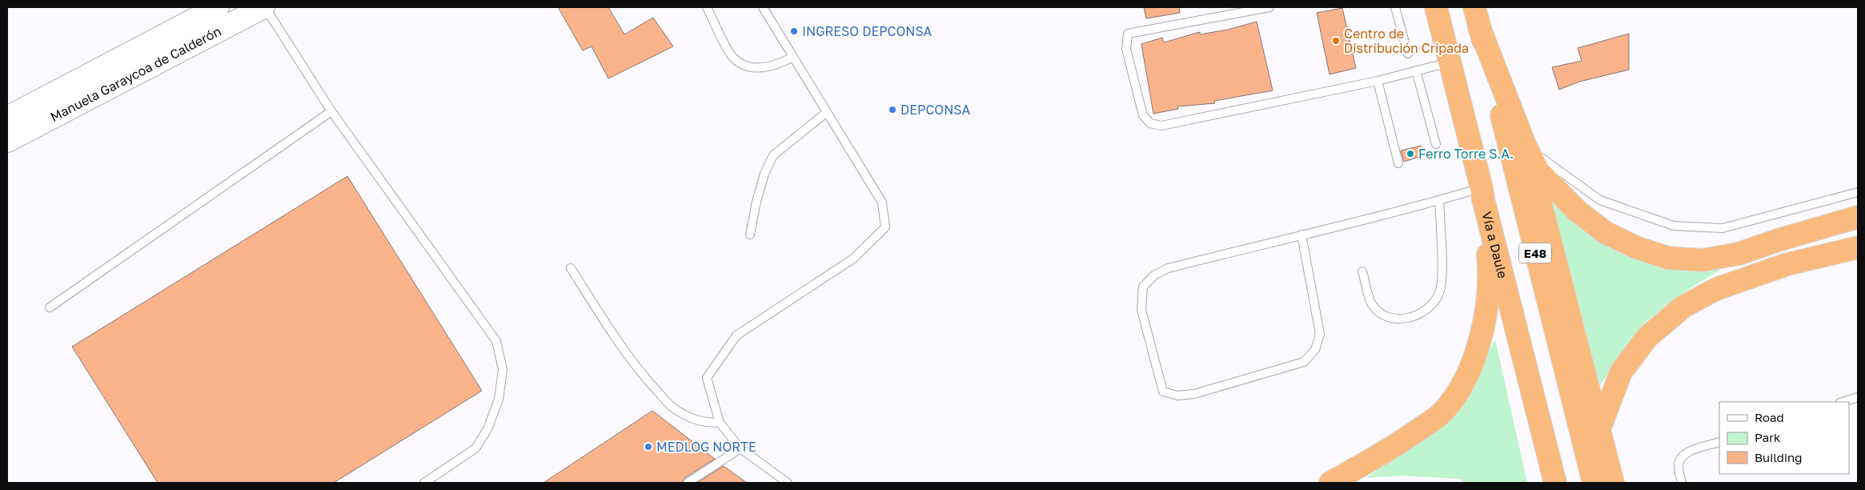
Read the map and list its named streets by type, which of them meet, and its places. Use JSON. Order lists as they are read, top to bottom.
{
  "streets": {
    "highway": ["Vía a Daule", "E48"],
    "street": ["Manuela Garaycoa de Calderón"]
  },
  "places": [
    "INGRESO DEPCONSA",
    "Centro de Distribución Cripada",
    "DEPCONSA",
    "Ferro Torre S.A.",
    "MEDLOG NORTE"
  ],
  "legend": ["Road", "Park", "Building"]
}
